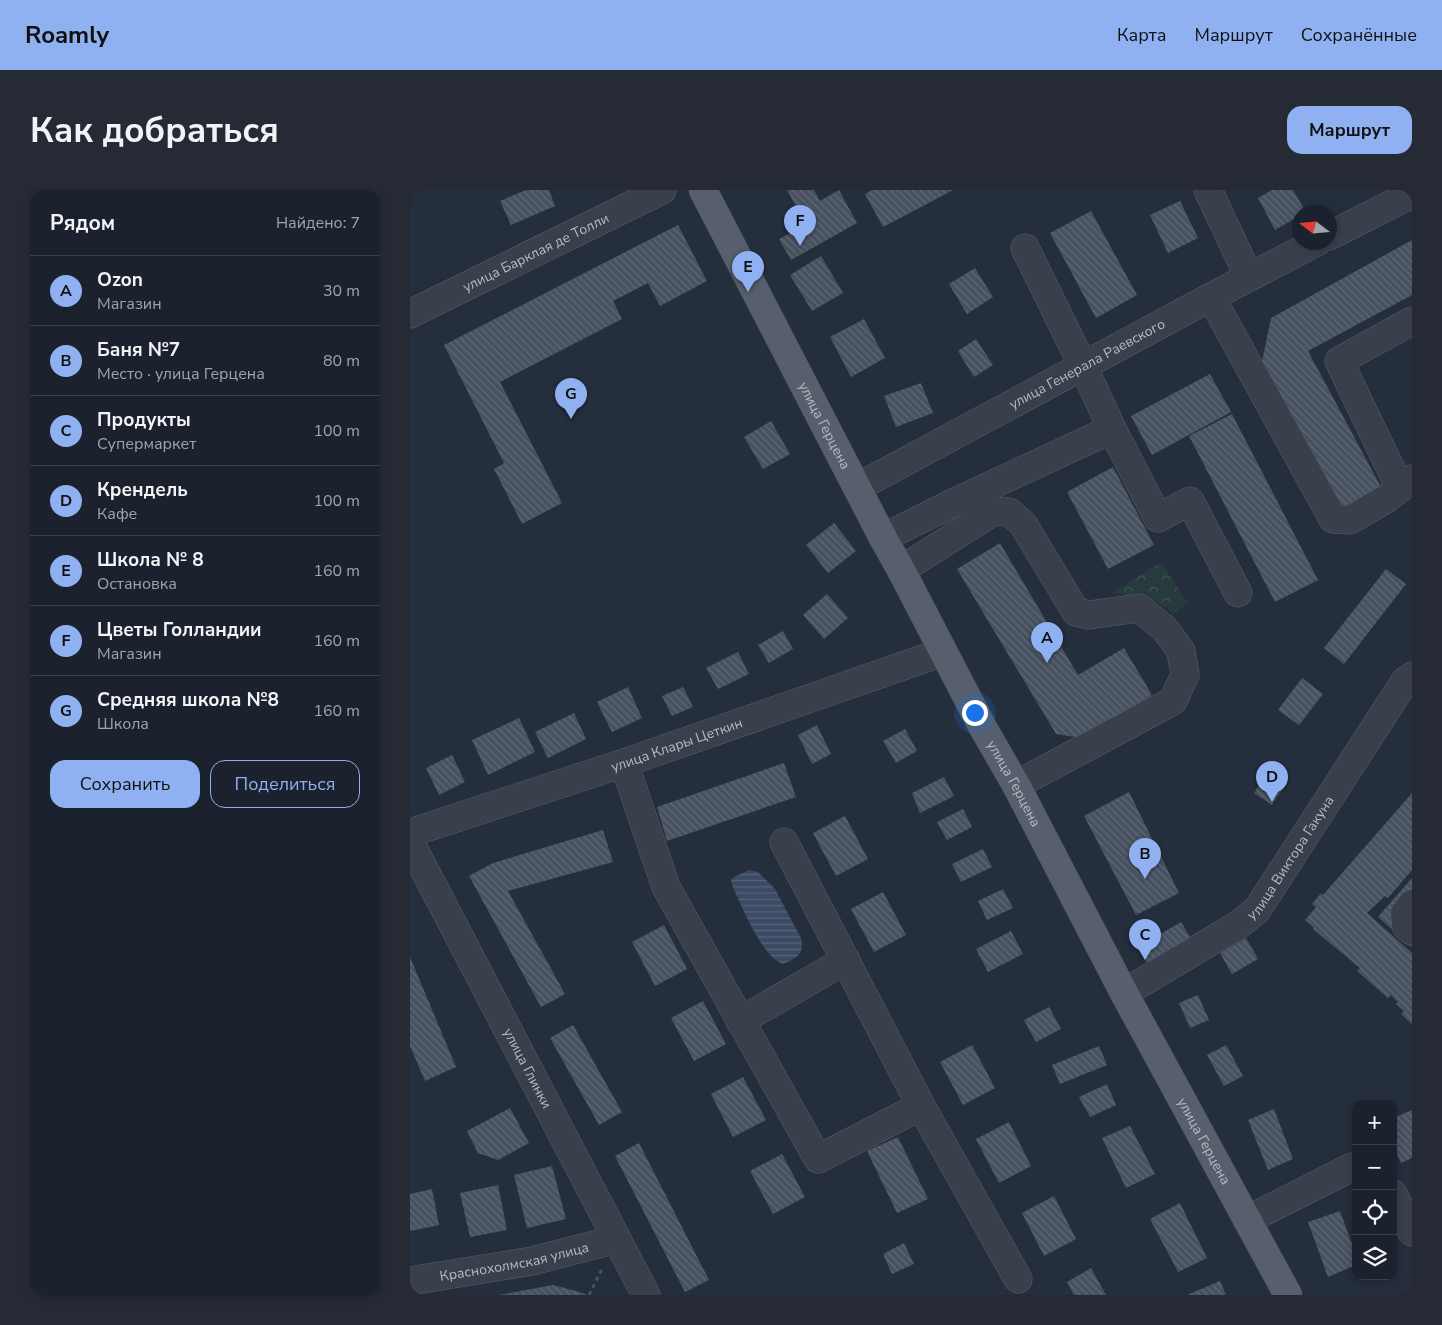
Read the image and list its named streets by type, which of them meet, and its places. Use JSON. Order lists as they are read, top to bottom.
{
  "streets": {
    "main road": ["улица Герцена"],
    "street": [
      "улица Барклая де Толли",
      "улица Генерала Раевского",
      "улица Клары Цеткин",
      "улица Виктора Гакуна",
      "улица Глинки",
      "Краснохолмская улица"
    ]
  },
  "crossings": [
    ["улица Генерала Раевского", "улица Герцена"],
    ["улица Герцена", "улица Клары Цеткин"],
    ["улица Герцена", "улица Виктора Гакуна"],
    ["улица Глинки", "Краснохолмская улица"]
  ],
  "north": "left",
  "page": {
    "header": "Roamly",
    "nav": ["Карта", "Маршрут", "Сохранённые"],
    "buttons": [
      "Маршрут",
      ["Сохранить", "Поделиться"]
    ],
    "title": "Как добраться",
    "heading": ["Рядом", "Найдено: 7"],
    "pins": [
      "F",
      "E",
      "G",
      "A",
      "D",
      "B",
      "C"
    ],
    "list": [
      {
        "mark": "A",
        "name": "Ozon",
        "note": "Магазин",
        "value": "30 m"
      },
      {
        "mark": "B",
        "name": "Баня №7",
        "note": "Место · улица Герцена",
        "value": "80 m"
      },
      {
        "mark": "C",
        "name": "Продукты",
        "note": "Супермаркет",
        "value": "100 m"
      },
      {
        "mark": "D",
        "name": "Крендель",
        "note": "Кафе",
        "value": "100 m"
      },
      {
        "mark": "E",
        "name": "Школа № 8",
        "note": "Остановка",
        "value": "160 m"
      },
      {
        "mark": "F",
        "name": "Цветы Голландии",
        "note": "Магазин",
        "value": "160 m"
      },
      {
        "mark": "G",
        "name": "Средняя школа №8",
        "note": "Школа",
        "value": "160 m"
      }
    ],
    "map_buttons": ["+", "−"]
  }
}
